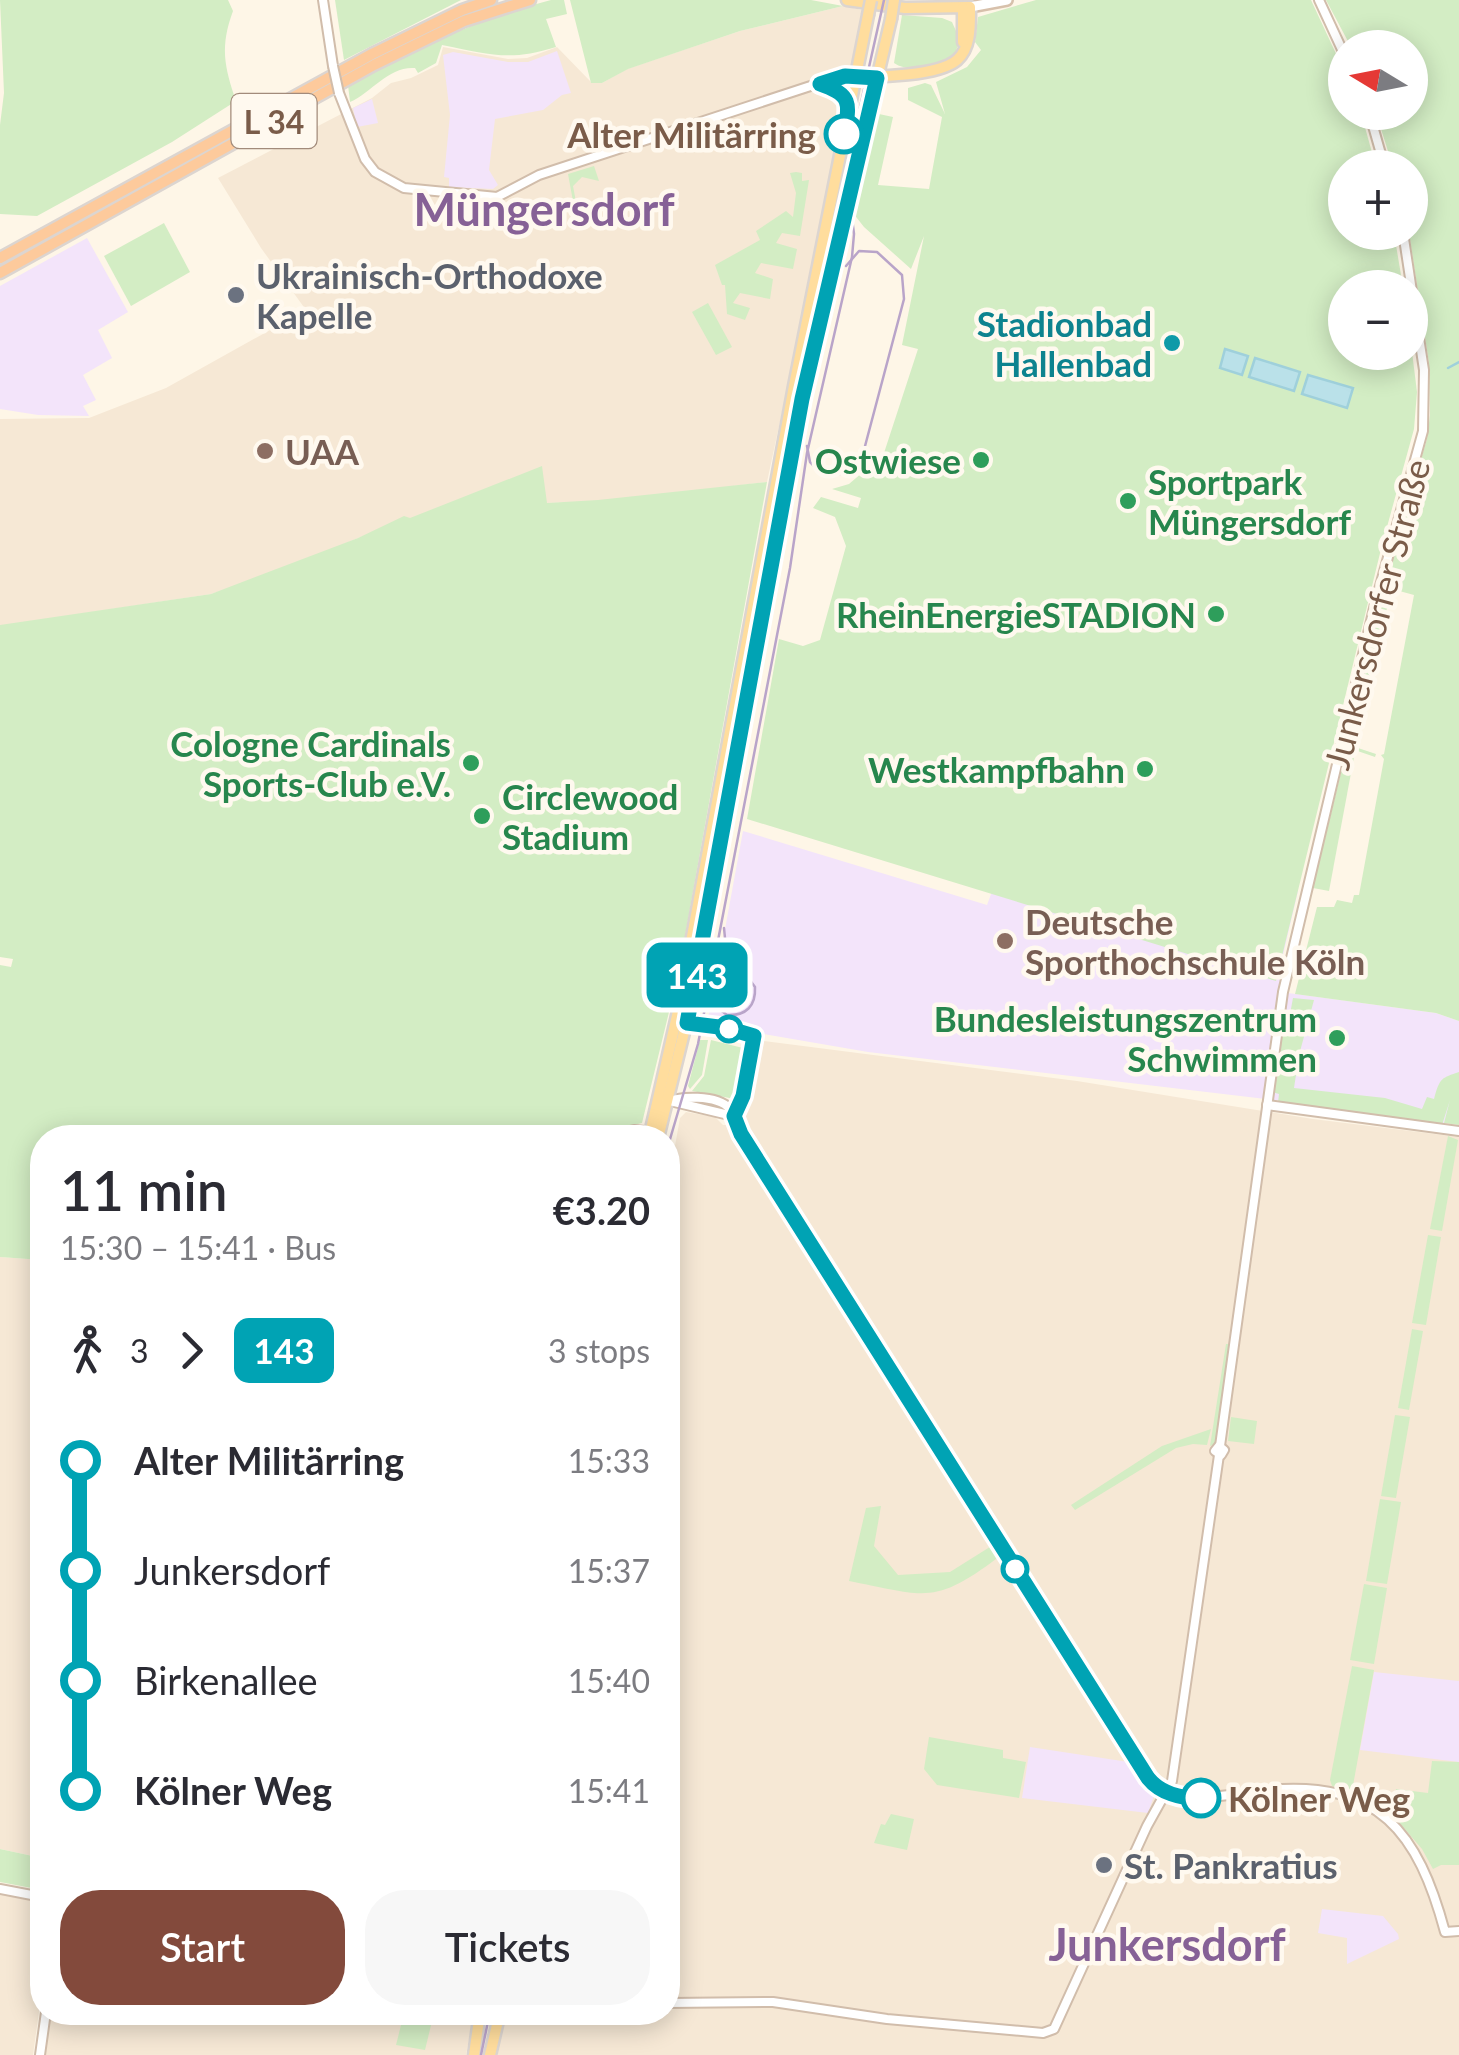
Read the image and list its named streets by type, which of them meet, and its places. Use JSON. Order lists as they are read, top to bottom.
{
  "streets": {
    "highway": ["L 34"],
    "street": ["Junkersdorfer Straße"]
  },
  "districts": ["Müngersdorf", "Junkersdorf"],
  "places": [
    "Alter Militärring",
    "Ukrainisch-Orthodoxe Kapelle",
    "Stadionbad Hallenbad",
    "UAA",
    "Ostwiese",
    "Sportpark Müngersdorf",
    "RheinEnergieSTADION",
    "Cologne Cardinals Sports-Club e.V.",
    "Westkampfbahn",
    "Circlewood Stadium",
    "Deutsche Sporthochschule Köln",
    "Bundesleistungszentrum Schwimmen",
    "Kölner Weg",
    "St. Pankratius"
  ],
  "lines": ["bus line 143"],
  "north": "left",
  "page": {
    "on_map": "143",
    "map_buttons": ["+", "−"],
    "heading": ["11 min", "15:30 – 15:41 · Bus", "€3.20"],
    "legs": ["3", "143", "3 stops"],
    "list": [
      {
        "name": "Alter Militärring",
        "value": "15:33"
      },
      {
        "name": "Junkersdorf",
        "value": "15:37"
      },
      {
        "name": "Birkenallee",
        "value": "15:40"
      },
      {
        "name": "Kölner Weg",
        "value": "15:41"
      }
    ],
    "buttons": ["Start", "Tickets"]
  }
}
